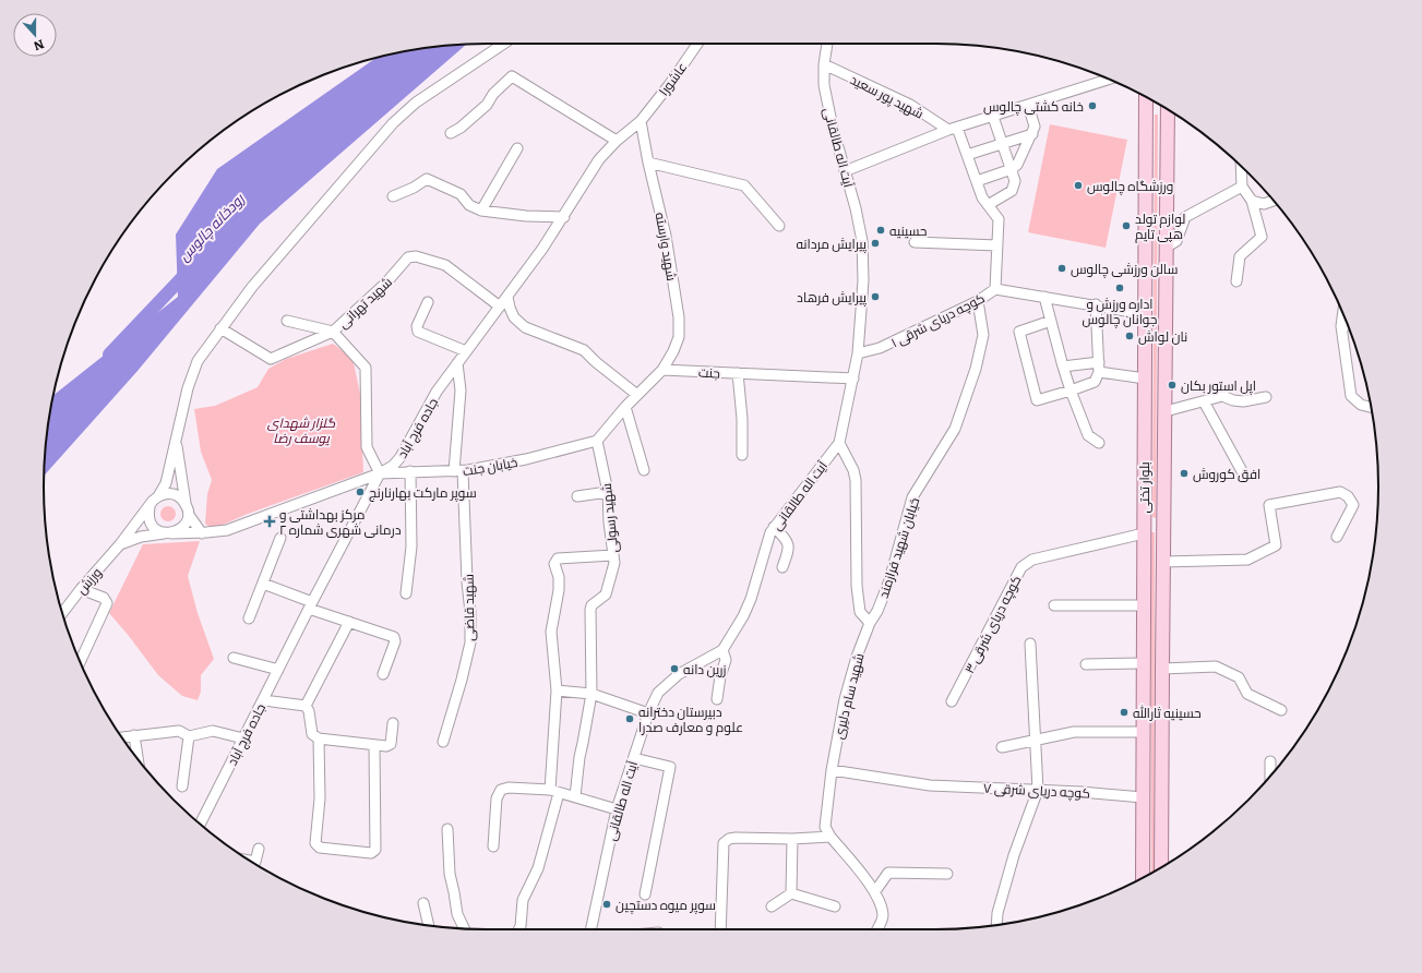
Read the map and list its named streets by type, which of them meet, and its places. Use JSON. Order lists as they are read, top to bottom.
{
  "streets": {
    "main road": ["بلوار تختی"],
    "street": [
      "عاشورا",
      "شهید پور سعید",
      "آیت اله طالقانی",
      "شهید وارسته",
      "شهید تهرانی",
      "کوچه دریای شرقی ۱",
      "جنت",
      "جاده فرج آباد",
      "خیابان جنت",
      "شهید رسولی",
      "خیابان شهید فرازمند",
      "ورزش",
      "شهید قاضی",
      "کوچه دریای شرقی ۳",
      "شهید سام دلیری",
      "کوچه دریای شرقی ۷"
    ]
  },
  "crossings": [
    ["عاشورا", "شهید وارسته"],
    ["عاشورا", "جاده فرج آباد"],
    ["شهید پور سعید", "آیت اله طالقانی"],
    ["آیت اله طالقانی", "کوچه دریای شرقی ۱"],
    ["آیت اله طالقانی", "جنت"],
    ["شهید وارسته", "جنت"],
    ["شهید وارسته", "جاده فرج آباد"],
    ["شهید تهرانی", "جاده فرج آباد"],
    ["کوچه دریای شرقی ۱", "بلوار تختی"],
    ["کوچه دریای شرقی ۱", "خیابان شهید فرازمند"],
    ["جاده فرج آباد", "خیابان جنت"],
    ["جاده فرج آباد", "شهید قاضی"],
    ["خیابان جنت", "شهید رسولی"],
    ["خیابان جنت", "شهید قاضی"],
    ["بلوار تختی", "کوچه دریای شرقی ۳"],
    ["بلوار تختی", "کوچه دریای شرقی ۷"],
    ["خیابان شهید فرازمند", "شهید سام دلیری"],
    ["شهید سام دلیری", "کوچه دریای شرقی ۷"]
  ],
  "water": ["رودخانه چالوس"],
  "parks": ["گلزار شهدای یوسف رضا"],
  "places": {
    "other": [
      "خانه کشتی چالوس",
      "ورزشگاه چالوس",
      "لوازم تولد هپی تایم",
      "حسینیه",
      "پیرایش مردانه",
      "سالن ورزشی چالوس",
      "اداره ورزش و جوانان چالوس",
      "پیرایش فرهاد",
      "نان لواش",
      "اپل استور بکان",
      "افق کوروش",
      "سوپر مارکت بهارنارنج",
      "زرین دانه",
      "حسینیه ثارالله",
      "دبیرستان دخترانه علوم و معارف صدرا",
      "سوپر میوه دستچین"
    ],
    "health": ["مرکز بهداشتی و درمانی شهری شماره ۲"]
  },
  "north": "bottom"
}
